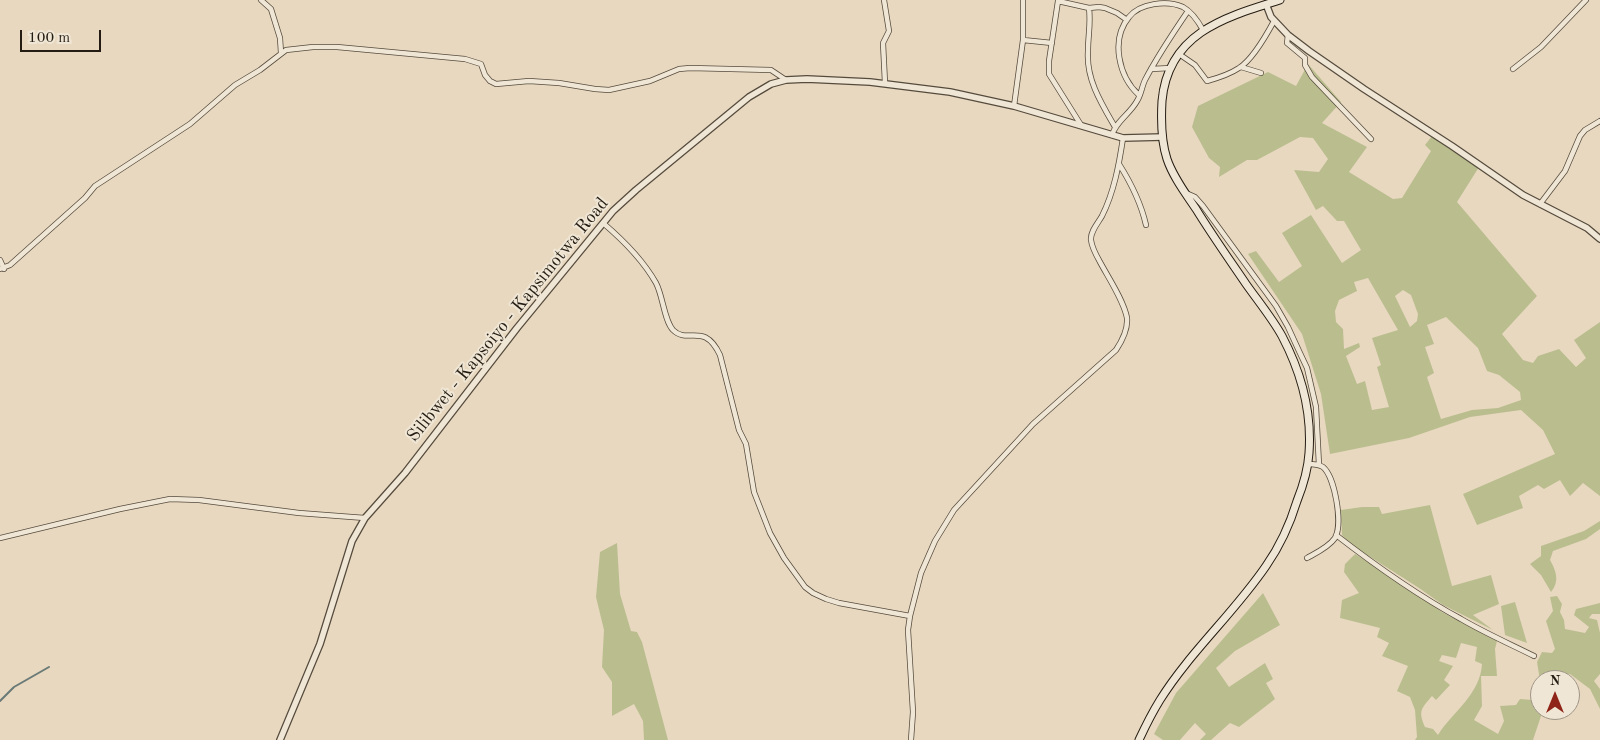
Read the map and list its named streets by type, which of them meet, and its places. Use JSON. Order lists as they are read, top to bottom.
{
  "streets": {
    "street": ["Silibwet - Kapsoiyo - Kapsimotwa Road"]
  },
  "scale_bar": "100 m",
  "north": "top"
}
